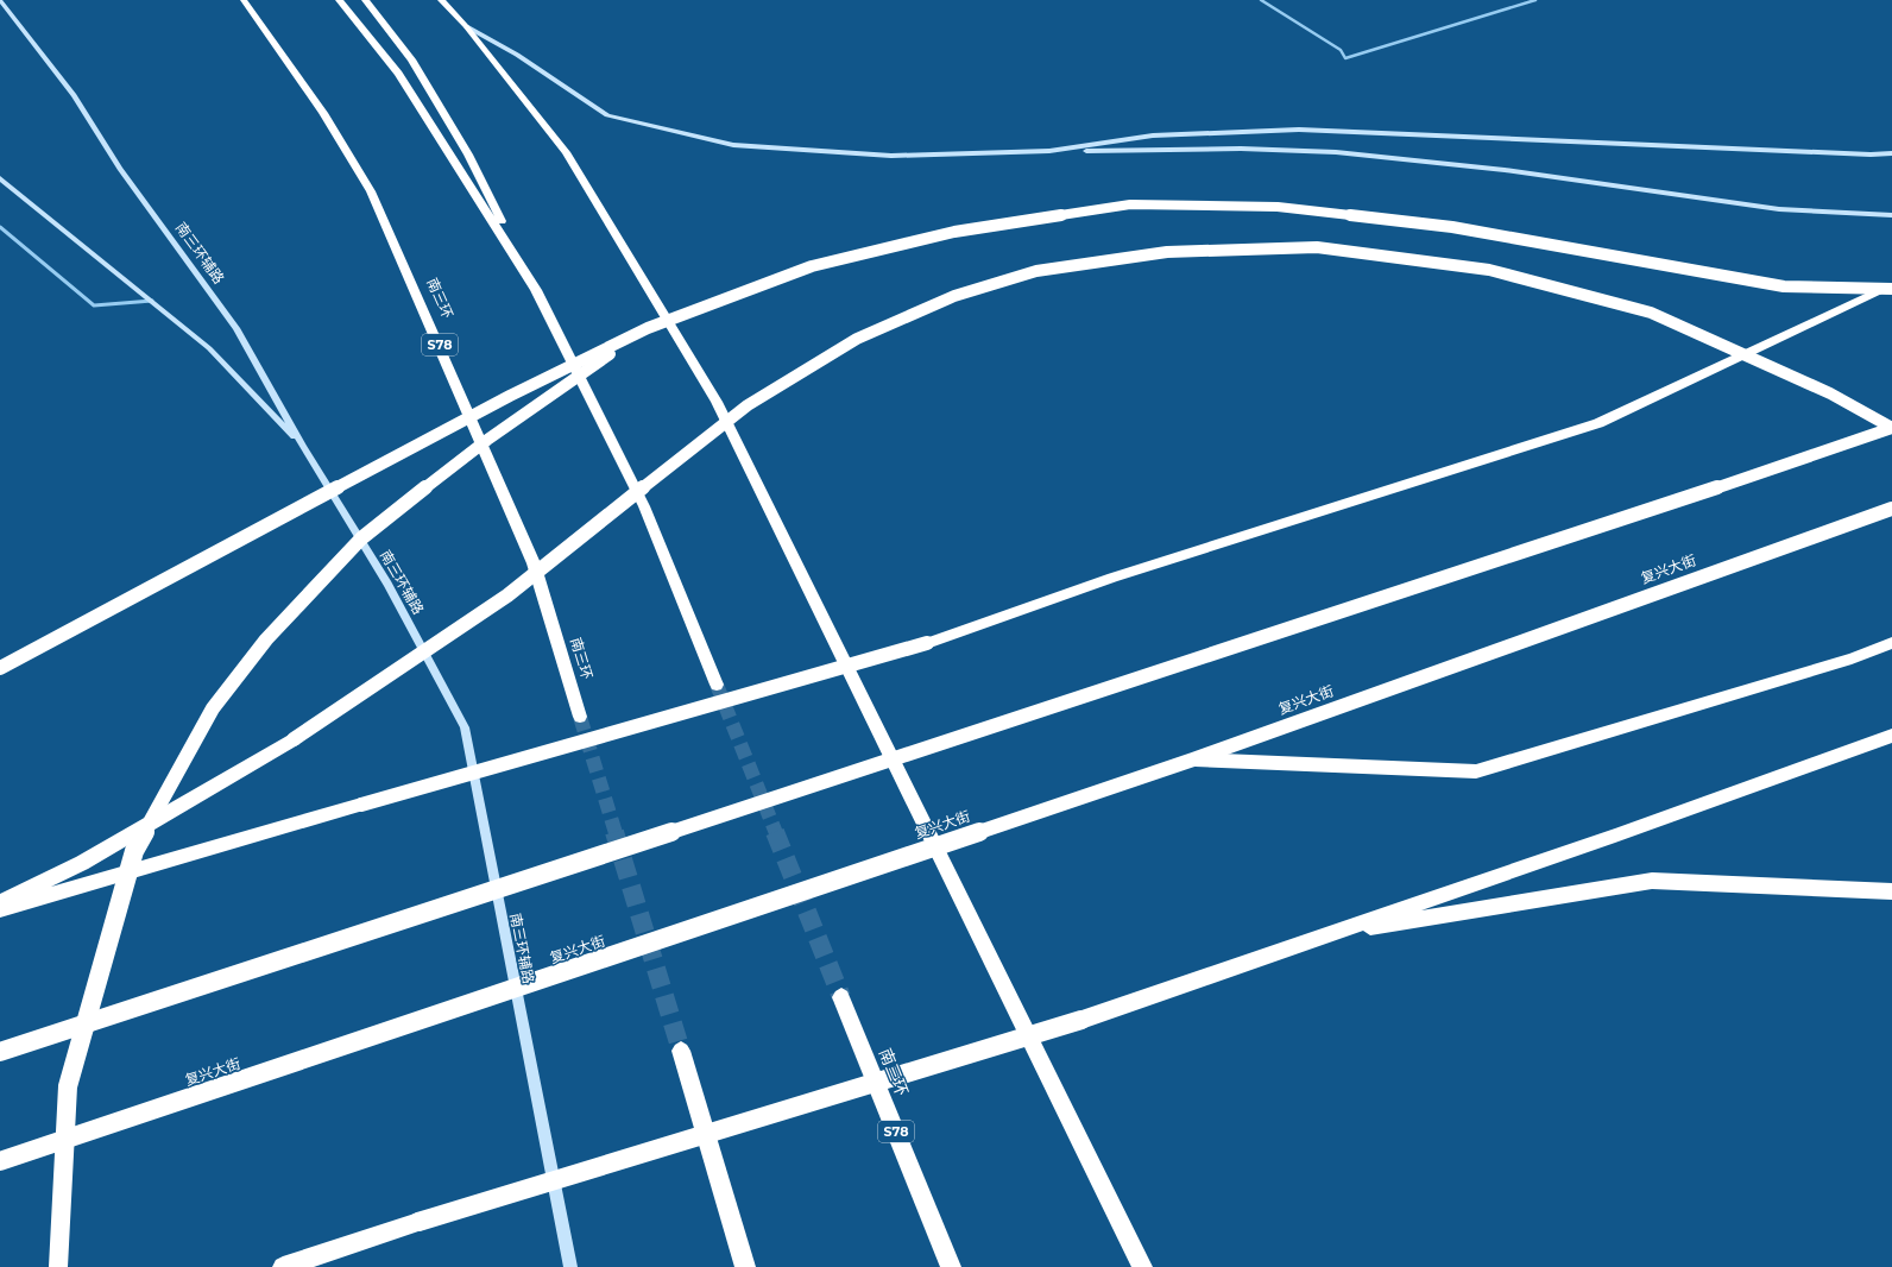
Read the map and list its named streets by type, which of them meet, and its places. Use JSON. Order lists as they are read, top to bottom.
{
  "streets": {
    "highway": ["南三环", "S78", "复兴大街"],
    "main road": ["南三环辅路"]
  }
}
